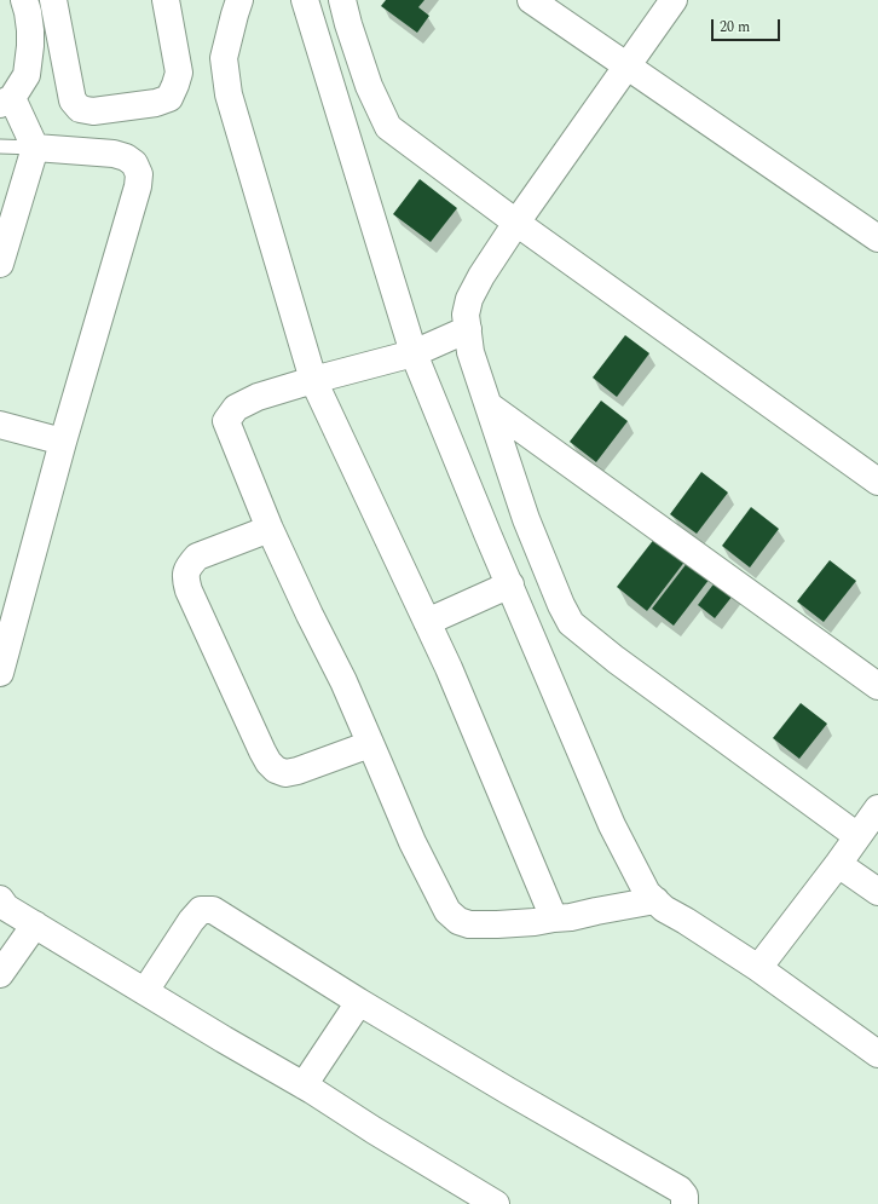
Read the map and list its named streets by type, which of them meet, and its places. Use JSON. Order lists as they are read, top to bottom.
{
  "scale_bar": "20 m"
}
